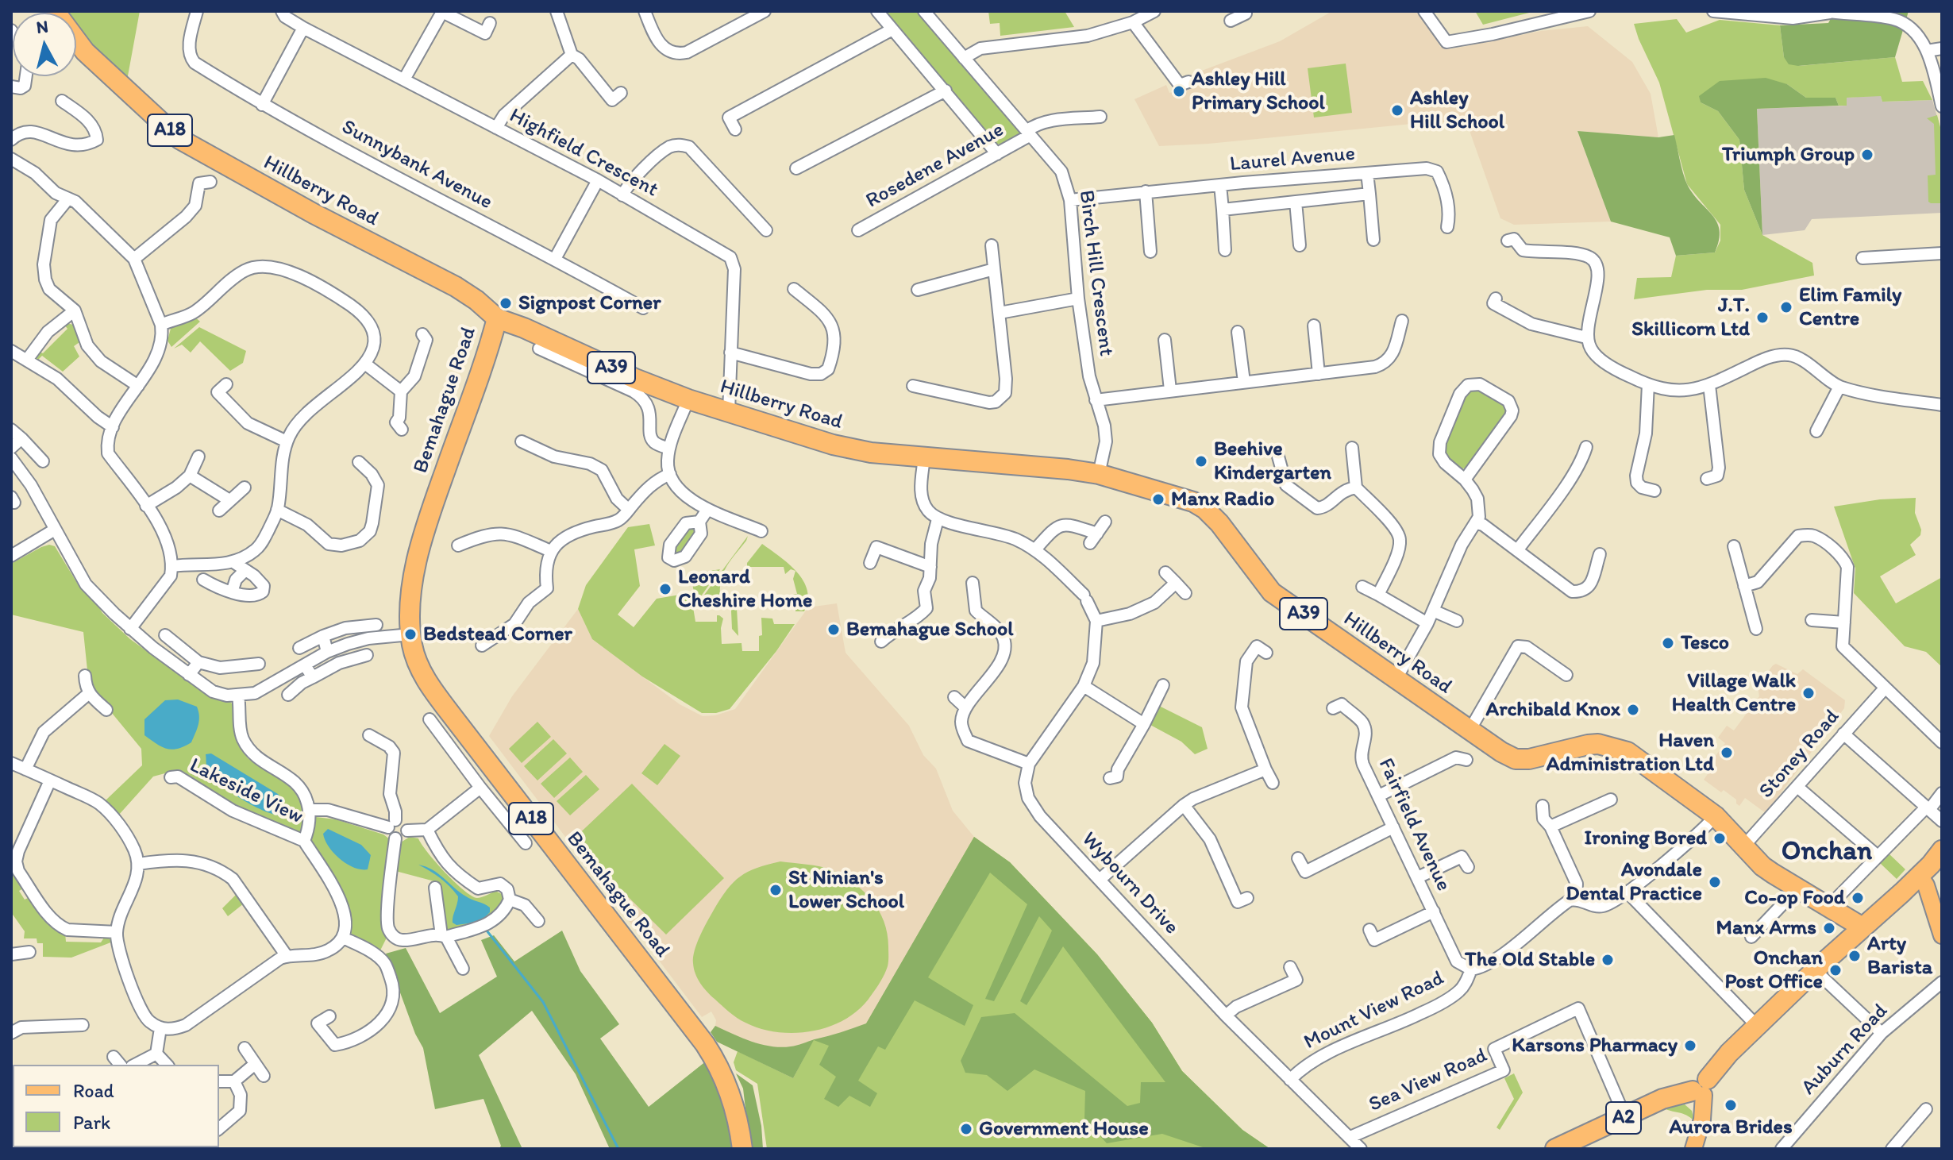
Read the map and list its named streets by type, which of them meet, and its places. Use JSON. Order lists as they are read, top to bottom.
{
  "streets": {
    "highway": [
      "A18",
      "Hillberry Road",
      "A39",
      "Bemahague Road",
      "A2"
    ],
    "street": [
      "Highfield Crescent",
      "Laurel Avenue",
      "Sunnybank Avenue",
      "Rosedene Avenue",
      "Birch Hill Crescent",
      "Stoney Road",
      "Lakeside View",
      "Fairfield Avenue",
      "Wybourn Drive",
      "Mount View Road",
      "Auburn Road",
      "Sea View Road"
    ]
  },
  "crossings": [
    ["Highfield Crescent", "Hillberry Road"],
    ["Laurel Avenue", "Birch Hill Crescent"],
    ["Rosedene Avenue", "Birch Hill Crescent"],
    ["Hillberry Road", "Birch Hill Crescent"],
    ["Hillberry Road", "A39"],
    ["Hillberry Road", "Bemahague Road"],
    ["A39", "Stoney Road"],
    ["Fairfield Avenue", "Mount View Road"],
    ["Wybourn Drive", "Mount View Road"],
    ["Wybourn Drive", "Sea View Road"],
    ["Sea View Road", "A2"]
  ],
  "districts": ["Onchan"],
  "places": [
    "Ashley Hill Primary School",
    "Ashley Hill School",
    "Triumph Group",
    "Signpost Corner",
    "Elim Family Centre",
    "J.T. Skillicorn Ltd",
    "Beehive Kindergarten",
    "Manx Radio",
    "Leonard Cheshire Home",
    "Bemahague School",
    "Bedstead Corner",
    "Tesco",
    "Village Walk Health Centre",
    "Archibald Knox",
    "Haven Administration Ltd",
    "Ironing Bored",
    "Avondale Dental Practice",
    "St Ninian's Lower School",
    "Co-op Food",
    "Manx Arms",
    "Arty Barista",
    "The Old Stable",
    "Onchan Post Office",
    "Karsons Pharmacy",
    "Aurora Brides",
    "Government House"
  ],
  "legend": ["Road", "Park"],
  "north": "top"
}
